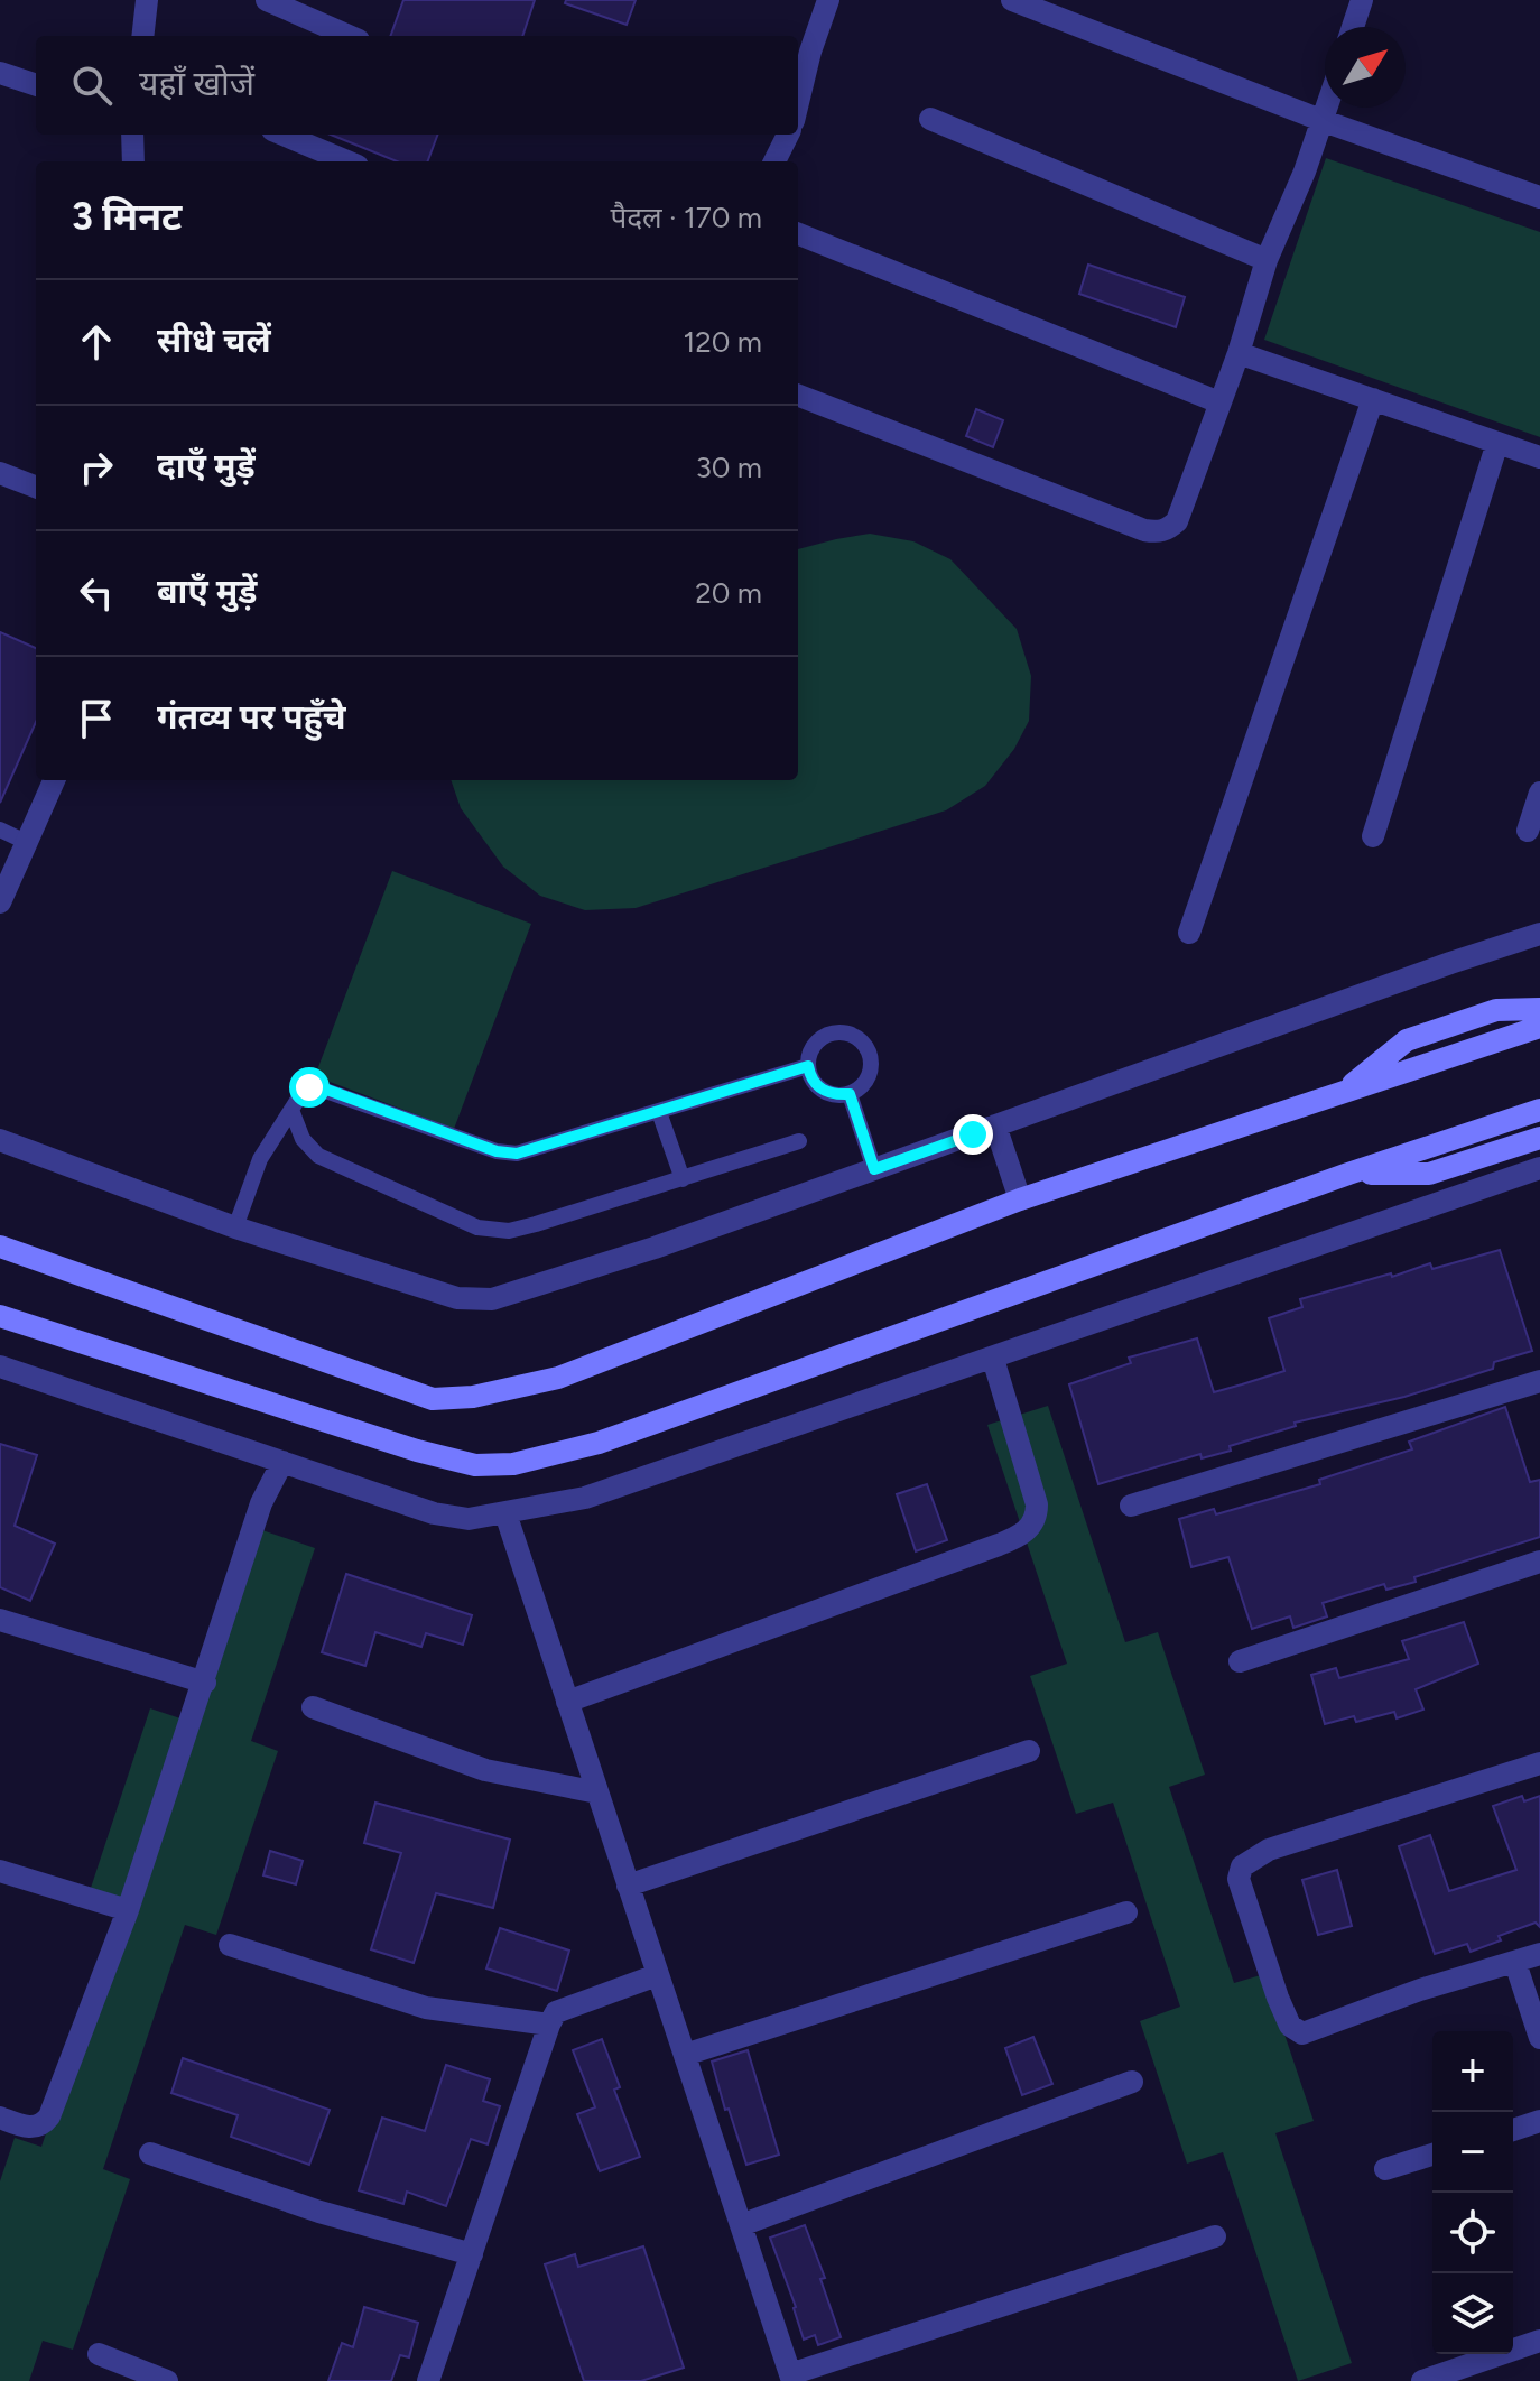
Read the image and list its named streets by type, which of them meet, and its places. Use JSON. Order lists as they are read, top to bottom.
{
  "north": "top right",
  "page": {
    "search": "यहाँ खोजें",
    "heading": ["3 मिनट", "पैदल · 170 m"],
    "list": [
      ["सीधे चलें", "120 m"],
      ["दाएँ मुड़ें", "30 m"],
      ["बाएँ मुड़ें", "20 m"],
      "गंतव्य पर पहुँचे"
    ],
    "map_buttons": ["+", "−"]
  }
}
